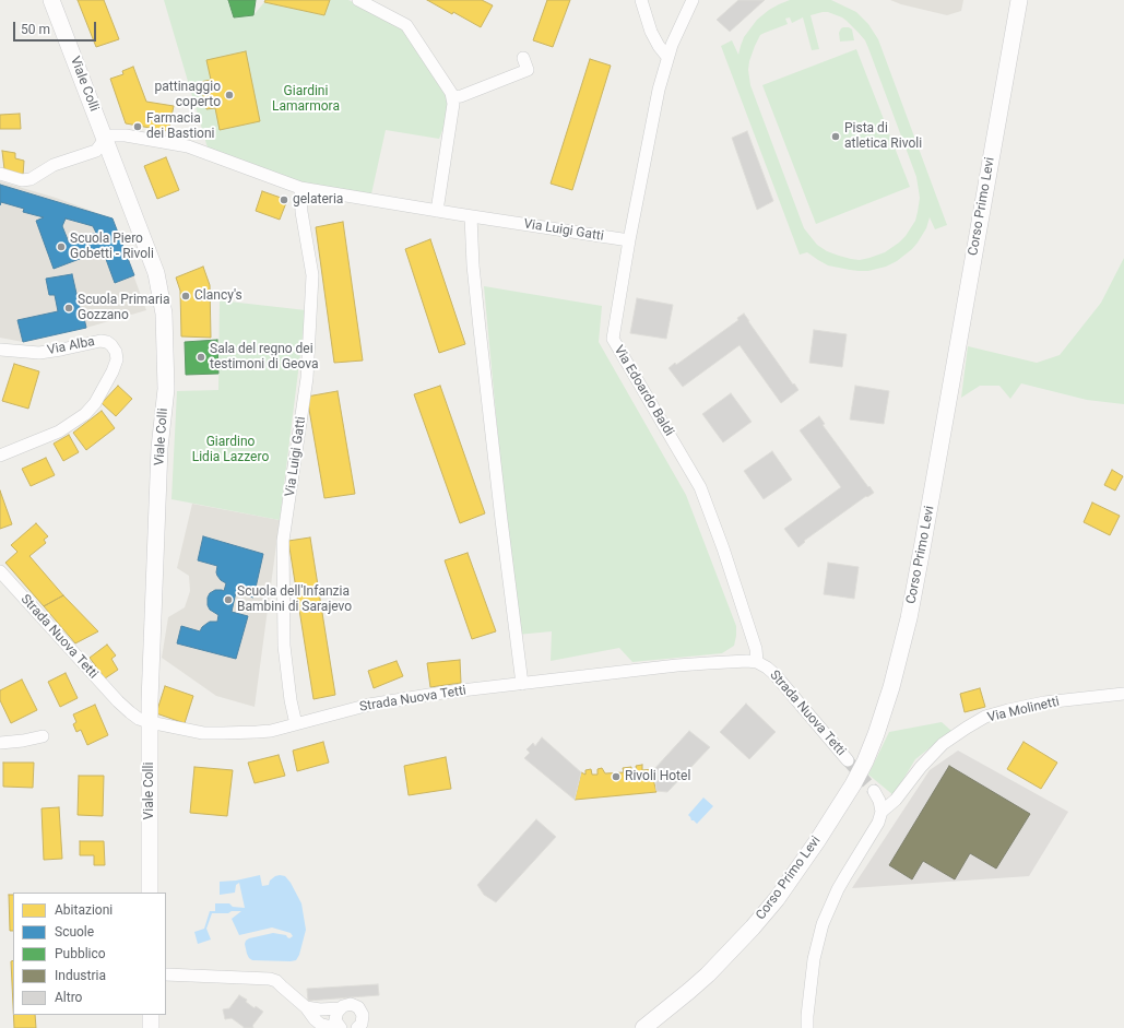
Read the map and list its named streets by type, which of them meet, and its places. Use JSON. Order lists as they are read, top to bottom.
{
  "streets": {
    "main road": ["Viale Colli", "Corso Primo Levi"],
    "street": [
      "Via Luigi Gatti",
      "Via Alba",
      "Via Edoardo Baldi",
      "Strada Nuova Tetti",
      "Via Molinetti"
    ]
  },
  "crossings": [
    ["Viale Colli", "Via Luigi Gatti"],
    ["Viale Colli", "Strada Nuova Tetti"],
    ["Via Luigi Gatti", "Via Edoardo Baldi"],
    ["Via Luigi Gatti", "Strada Nuova Tetti"],
    ["Via Edoardo Baldi", "Strada Nuova Tetti"]
  ],
  "parks": ["Giardini Lamarmora", "Giardino Lidia Lazzero"],
  "places": [
    "pattinaggio coperto",
    "Farmacia dei Bastioni",
    "Pista di atletica Rivoli",
    "gelateria",
    "Scuola Piero Gobetti - Rivoli",
    "Clancy's",
    "Scuola Primaria Gozzano",
    "Sala del regno dei testimoni di Geova",
    "Scuola dell'Infanzia Bambini di Sarajevo",
    "Rivoli Hotel"
  ],
  "legend": [
    "Abitazioni",
    "Scuole",
    "Pubblico",
    "Industria",
    "Altro"
  ],
  "scale_bar": "50 m"
}
